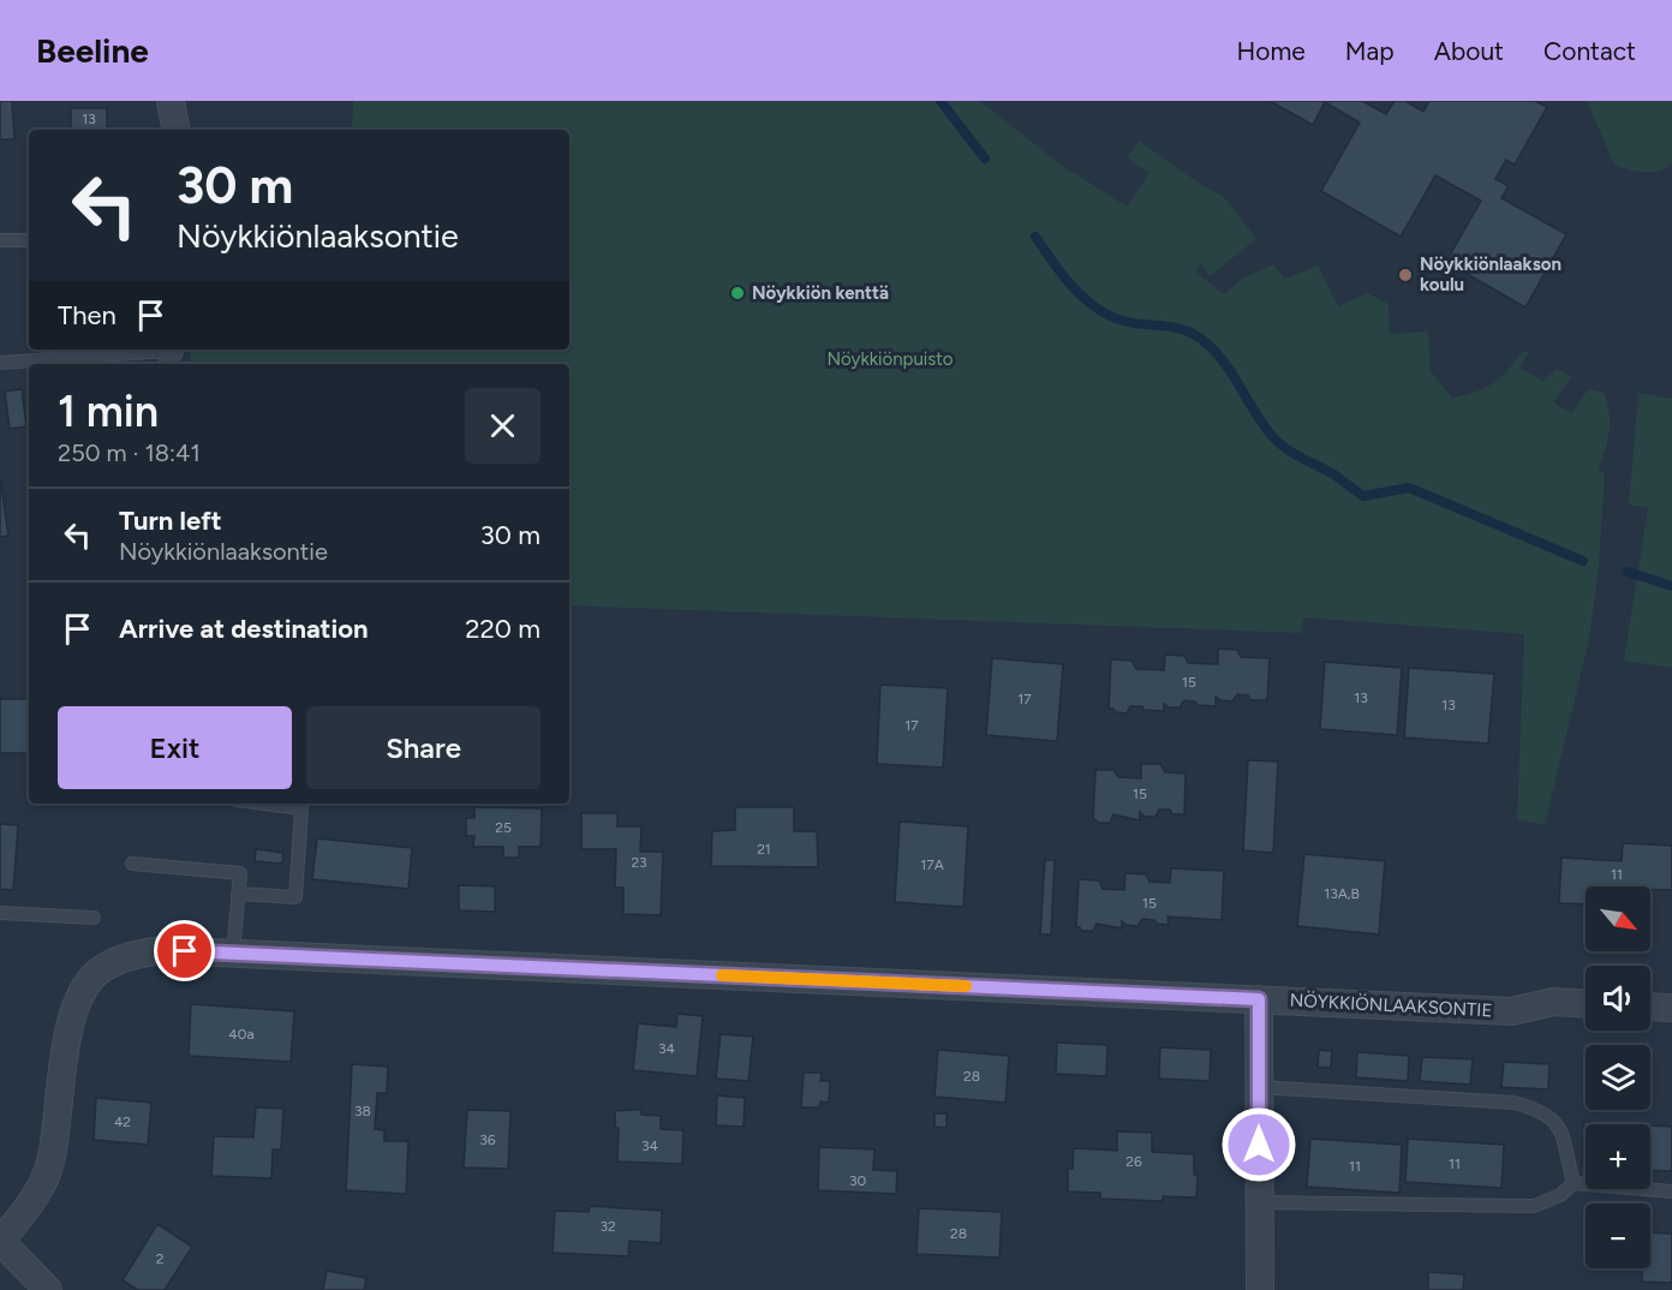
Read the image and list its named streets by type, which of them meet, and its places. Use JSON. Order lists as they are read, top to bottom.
{
  "streets": {
    "street": ["NÖYKKIÖNLAAKSONTIE"]
  },
  "parks": ["Nöykkiönpuisto"],
  "places": ["Nöykkiönlaakson koulu", "Nöykkiön kenttä"],
  "house_numbers": [
    "13",
    "15",
    "13",
    "17",
    "13",
    "17",
    "15",
    "25",
    "21",
    "23",
    "17A",
    "11",
    "13A,B",
    "15",
    "40a",
    "34",
    "28",
    "38",
    "42",
    "36",
    "34",
    "26",
    "11",
    "11",
    "30",
    "32",
    "28",
    "2"
  ],
  "north": "bottom right",
  "page": {
    "header": "Beeline",
    "nav": [
      "Home",
      "Map",
      "About",
      "Contact"
    ],
    "turn": ["30 m", "Nöykkiönlaaksontie"],
    "then": "Then",
    "heading": ["1 min", "250 m · 18:41"],
    "list": [
      {
        "name": "Turn left",
        "note": "Nöykkiönlaaksontie",
        "value": "30 m"
      },
      {
        "name": "Arrive at destination",
        "value": "220 m"
      }
    ],
    "buttons": ["Exit", "Share"],
    "map_buttons": ["+", "−"]
  }
}
